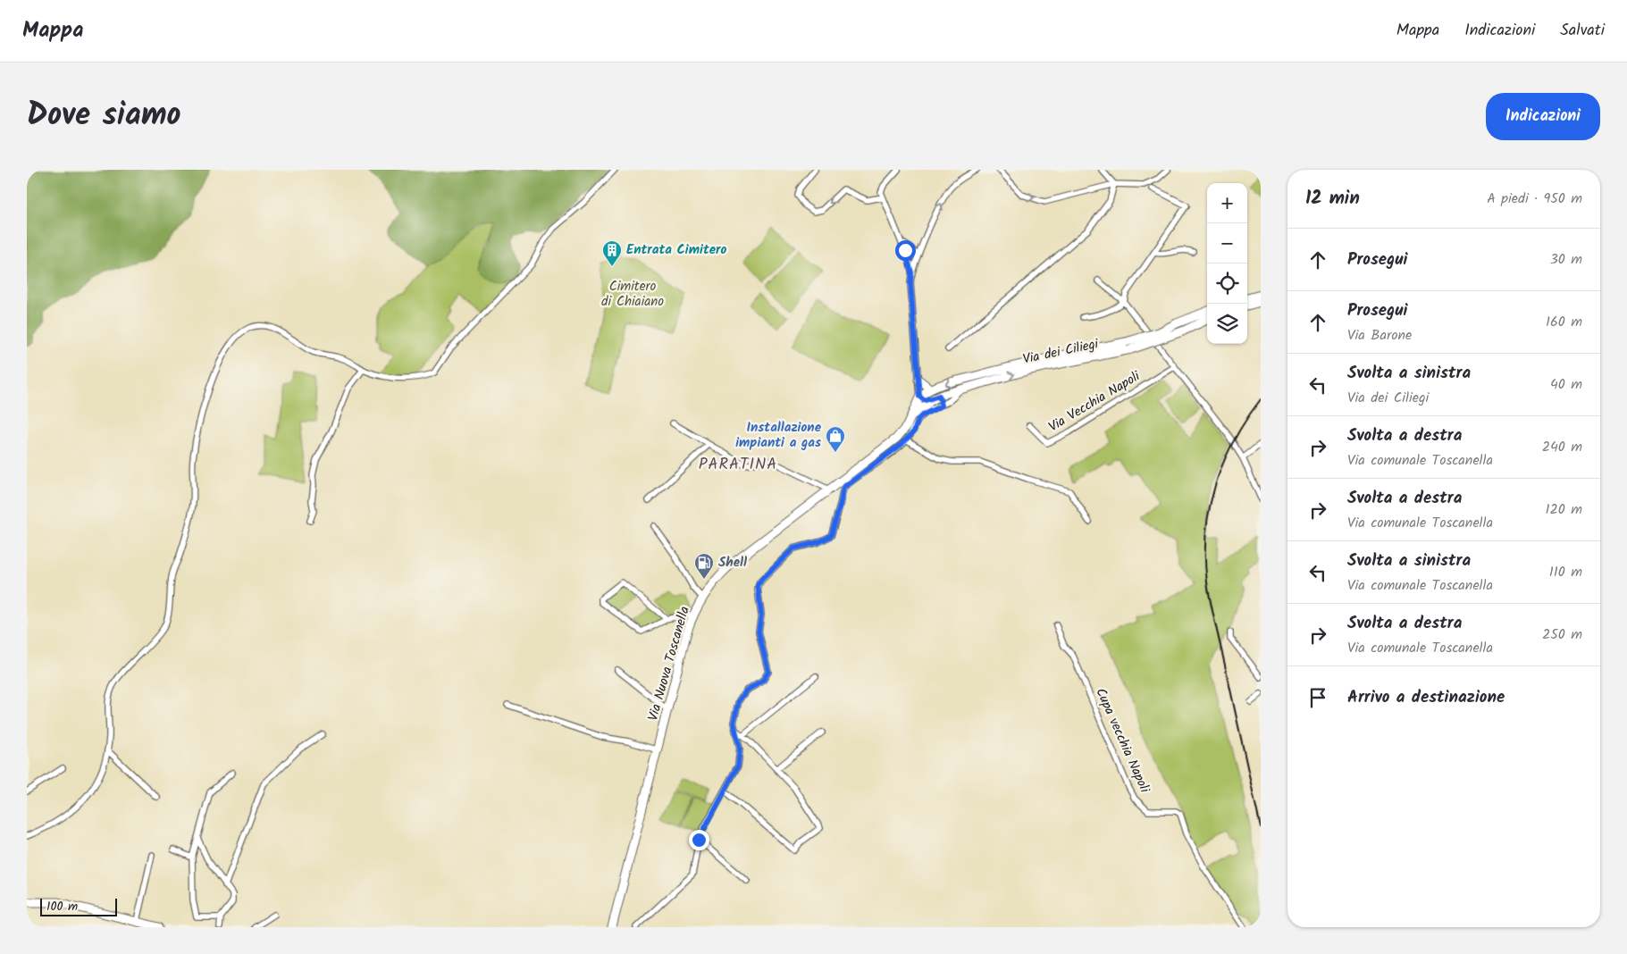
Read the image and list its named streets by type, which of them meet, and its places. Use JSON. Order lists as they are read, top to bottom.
{
  "streets": {
    "main road": ["Via dei Ciliegi", "Via Nuova Toscanella"],
    "street": ["Via Vecchia Napoli", "Cupa vecchia Napoli"]
  },
  "crossings": [
    ["Via dei Ciliegi", "Via Nuova Toscanella"]
  ],
  "districts": ["PARATINA"],
  "parks": ["Cimitero di Chiaiano"],
  "places": {
    "building": ["Entrata Cimitero"],
    "shop": ["Installazione impianti a gas"],
    "fuel station": ["Shell"]
  },
  "scale_bar": "100 m",
  "page": {
    "header": "Mappa",
    "nav": ["Mappa", "Indicazioni", "Salvati"],
    "title": "Dove siamo",
    "buttons": "Indicazioni",
    "heading": ["12 min", "A piedi · 950 m"],
    "map_buttons": ["+", "−"],
    "list": [
      ["Prosegui", "30 m"],
      ["Prosegui", "Via Barone", "160 m"],
      ["Svolta a sinistra", "Via dei Ciliegi", "40 m"],
      ["Svolta a destra", "Via comunale Toscanella", "240 m"],
      ["Svolta a destra", "Via comunale Toscanella", "120 m"],
      ["Svolta a sinistra", "Via comunale Toscanella", "110 m"],
      ["Svolta a destra", "Via comunale Toscanella", "250 m"],
      "Arrivo a destinazione"
    ],
    "scale": "100 m"
  }
}
